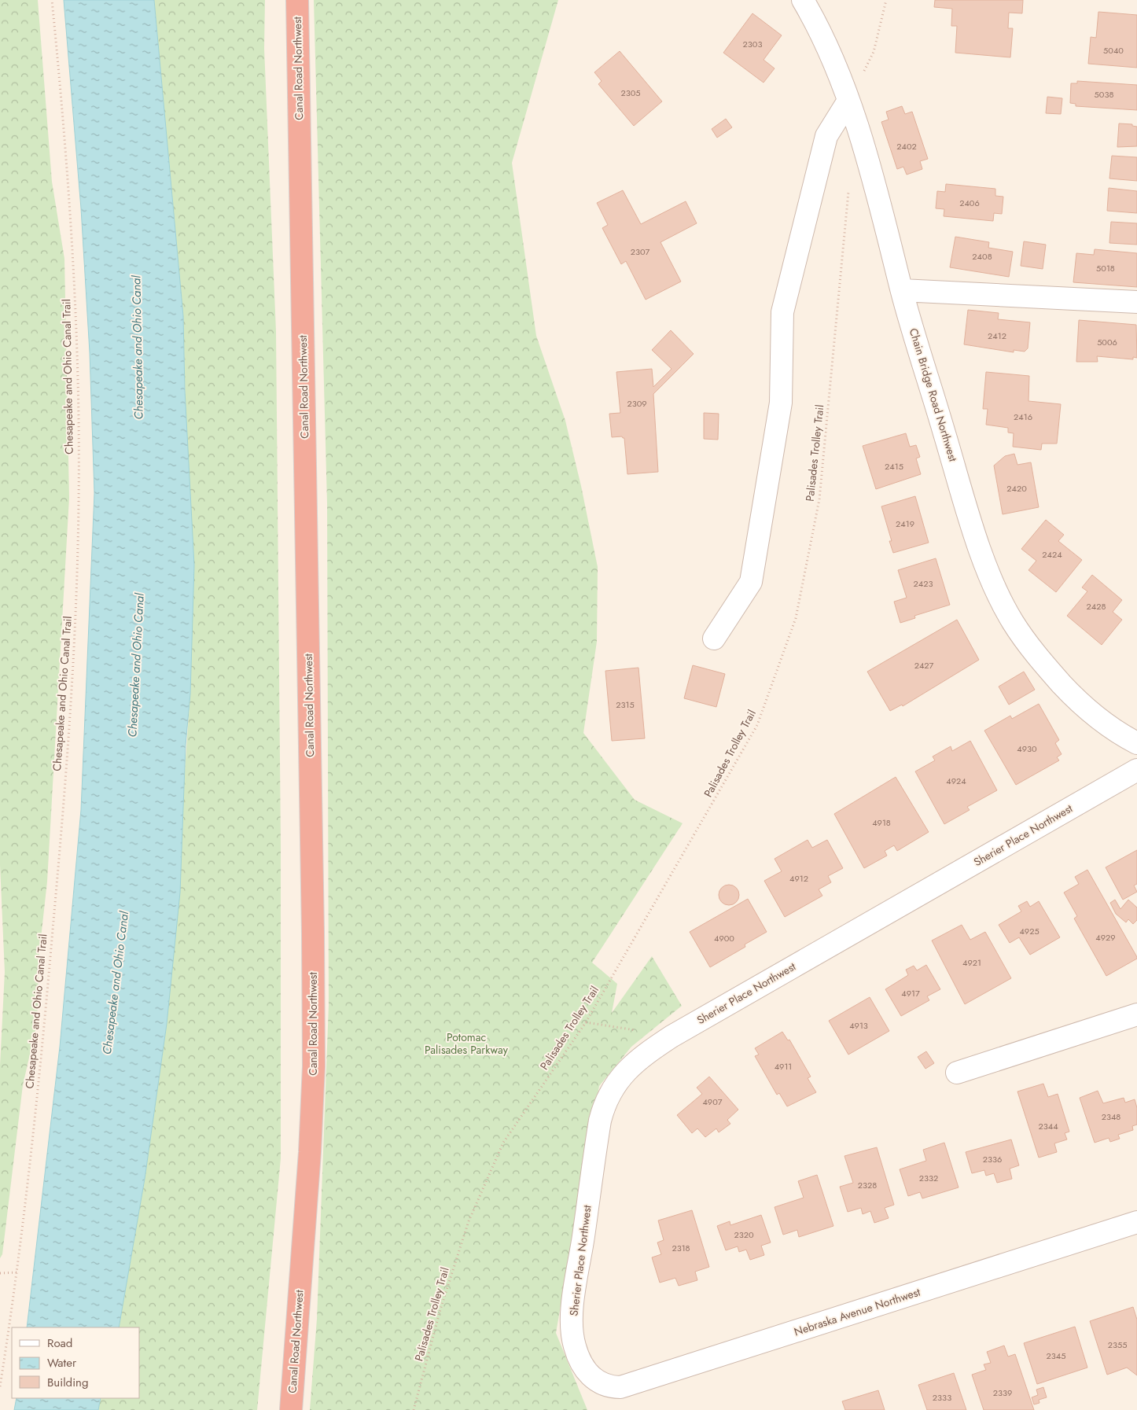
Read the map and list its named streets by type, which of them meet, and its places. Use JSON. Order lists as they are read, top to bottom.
{
  "streets": {
    "highway": ["Canal Road Northwest"],
    "street": ["Chain Bridge Road Northwest", "Sherier Place Northwest", "Nebraska Avenue Northwest"],
    "path": ["Chesapeake and Ohio Canal Trail", "Palisades Trolley Trail"]
  },
  "crossings": [
    ["Sherier Place Northwest", "Nebraska Avenue Northwest"]
  ],
  "water": ["Chesapeake and Ohio Canal"],
  "parks": ["Potomac Palisades Parkway"],
  "house_numbers": [
    "2303",
    "5040",
    "2305",
    "5038",
    "2402",
    "2406",
    "2307",
    "2408",
    "5018",
    "2412",
    "5006",
    "2309",
    "2416",
    "2415",
    "2420",
    "2419",
    "2424",
    "2423",
    "2428",
    "2427",
    "2315",
    "4930",
    "4924",
    "4918",
    "4912",
    "4925",
    "4929",
    "4900",
    "4921",
    "4917",
    "4913",
    "4911",
    "4907",
    "2348",
    "2344",
    "2336",
    "2332",
    "2328",
    "2320",
    "2318",
    "2355",
    "2345",
    "2339",
    "2333"
  ],
  "legend": ["Road", "Water", "Building"]
}
